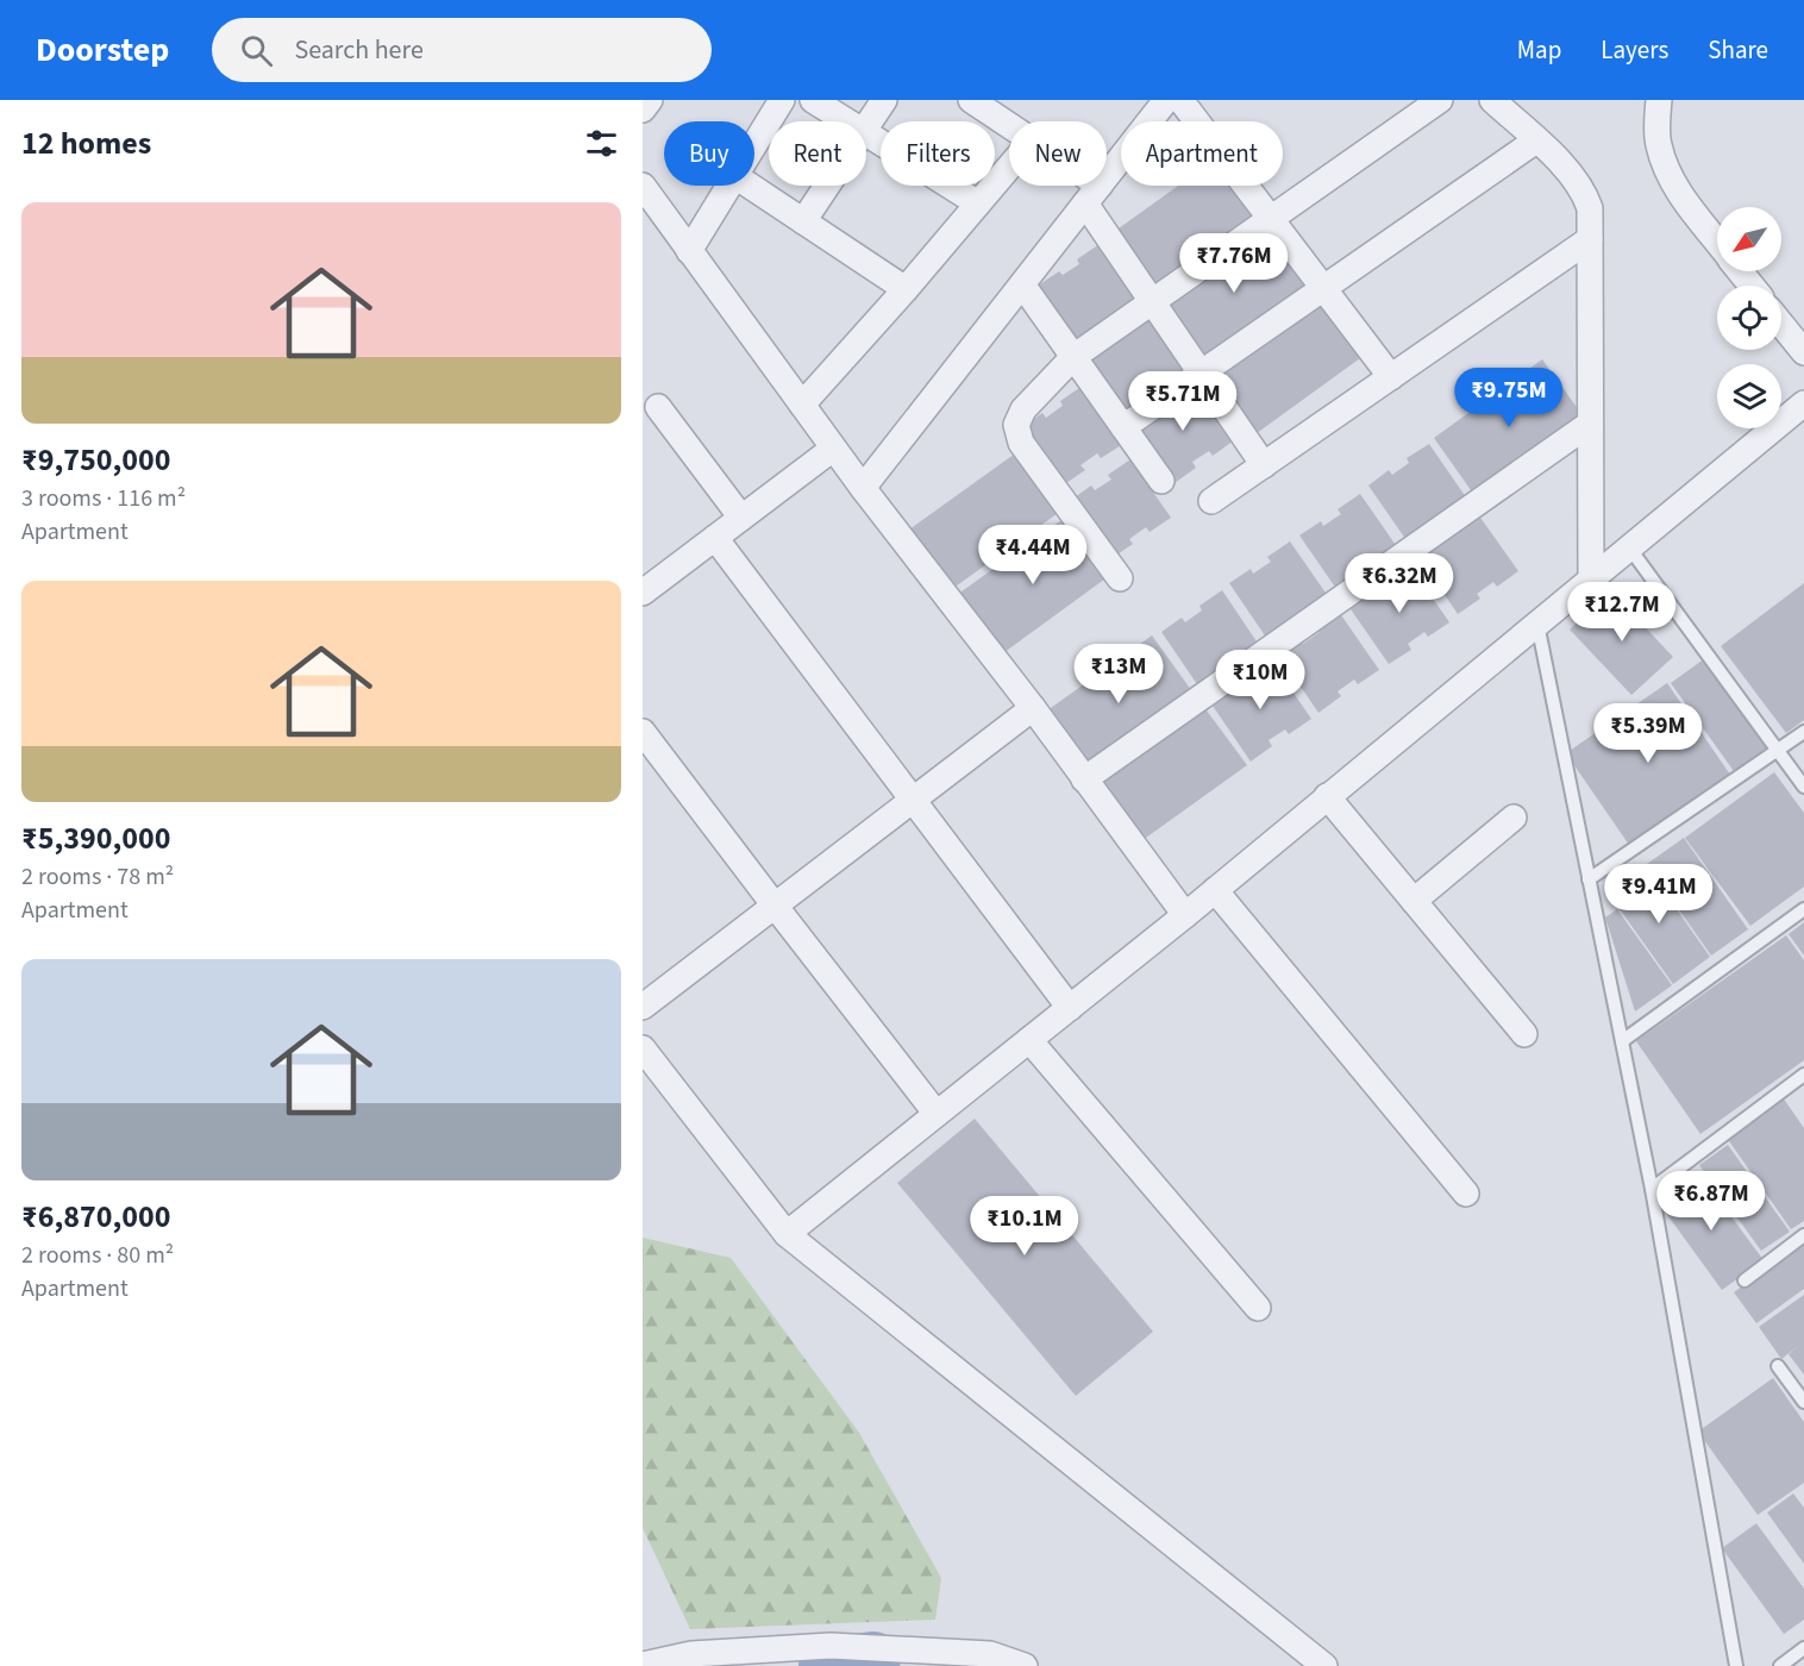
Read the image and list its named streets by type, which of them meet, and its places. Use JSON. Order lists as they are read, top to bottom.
{
  "north": "bottom left",
  "page": {
    "header": "Doorstep",
    "search": "Search here",
    "nav": ["Map", "Layers", "Share"],
    "heading": "12 homes",
    "chip": [
      "Buy",
      "Rent",
      "Filters",
      "New",
      "Apartment"
    ],
    "list": [
      {
        "name": "₹9,750,000",
        "note": "3 rooms · 116 m² · Apartment"
      },
      {
        "name": "₹5,390,000",
        "note": "2 rooms · 78 m² · Apartment"
      },
      {
        "name": "₹6,870,000",
        "note": "2 rooms · 80 m² · Apartment"
      }
    ],
    "price": [
      "₹7.76M",
      "₹9.75M",
      "₹5.71M",
      "₹4.44M",
      "₹6.32M",
      "₹12.7M",
      "₹13M",
      "₹10M",
      "₹5.39M",
      "₹9.41M",
      "₹6.87M",
      "₹10.1M"
    ]
  }
}
